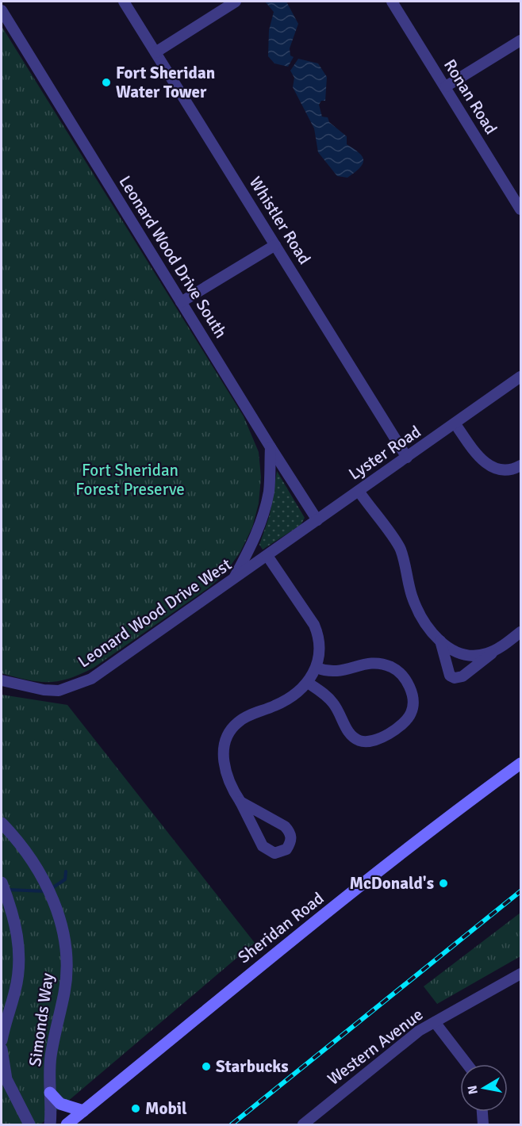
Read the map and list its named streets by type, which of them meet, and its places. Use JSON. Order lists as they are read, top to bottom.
{
  "streets": {
    "main road": ["Sheridan Road"],
    "street": [
      "Ronan Road",
      "Whistler Road",
      "Leonard Wood Drive South",
      "Lyster Road",
      "Leonard Wood Drive West",
      "Simonds Way",
      "Western Avenue"
    ]
  },
  "crossings": [
    ["Whistler Road", "Lyster Road"],
    ["Leonard Wood Drive South", "Lyster Road"],
    ["Lyster Road", "Leonard Wood Drive West"]
  ],
  "parks": ["Fort Sheridan Forest Preserve"],
  "places": [
    "Fort Sheridan Water Tower",
    "McDonald's",
    "Starbucks",
    "Mobil"
  ],
  "north": "left"
}
